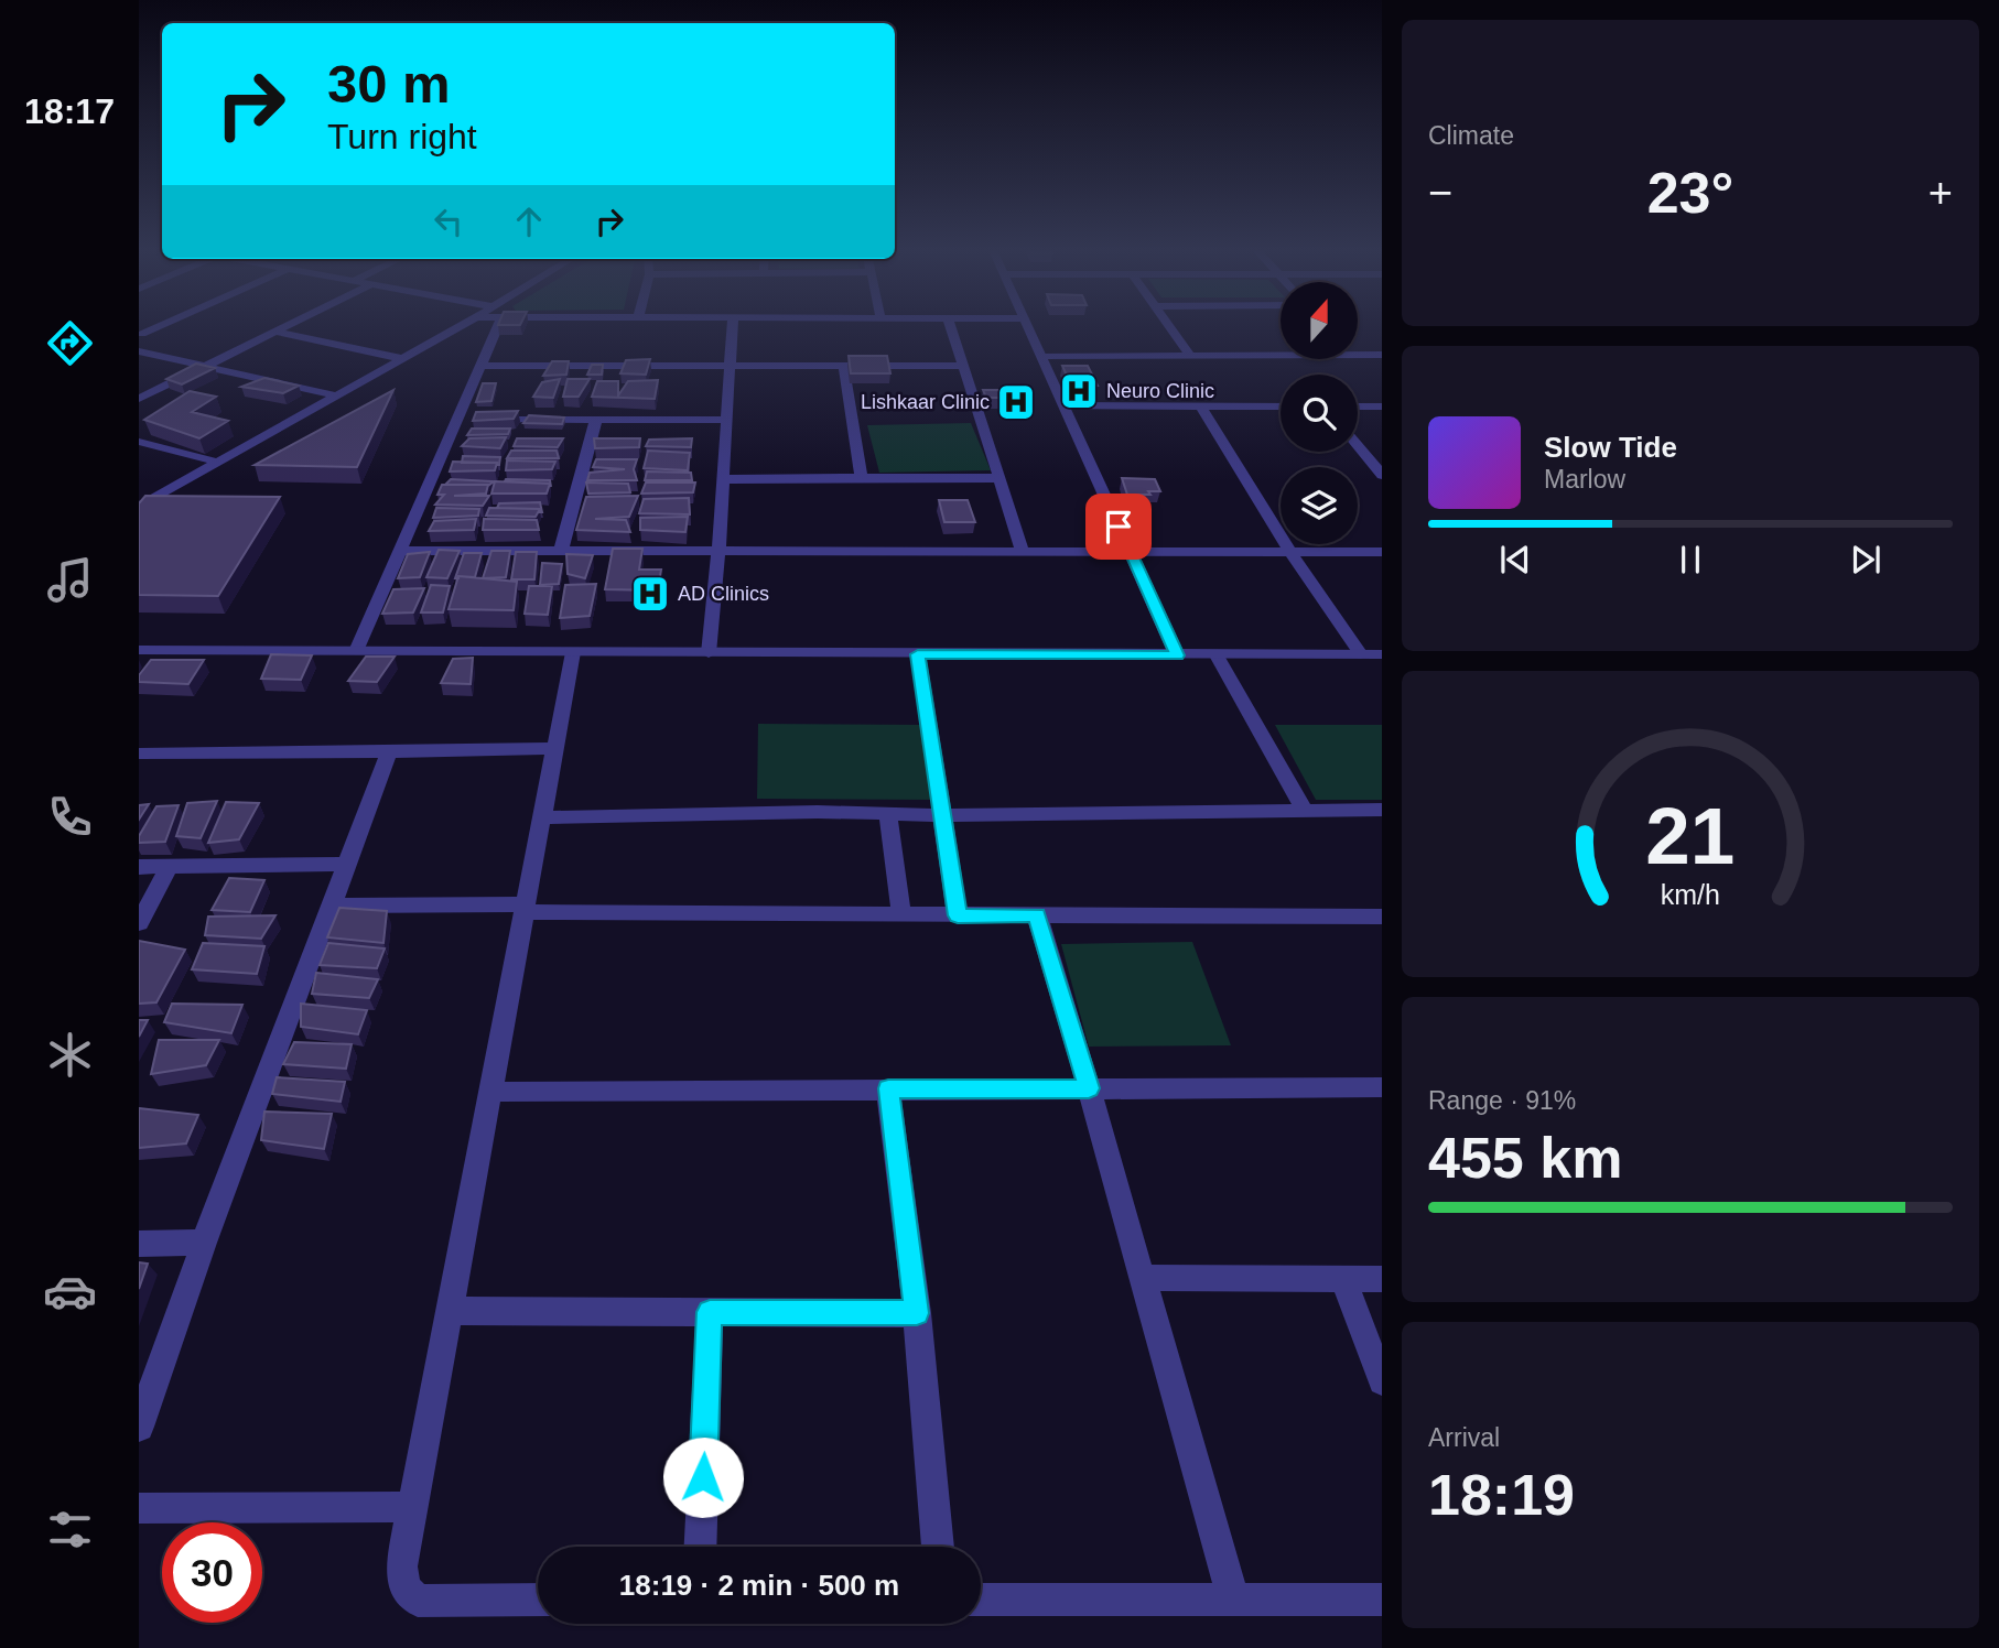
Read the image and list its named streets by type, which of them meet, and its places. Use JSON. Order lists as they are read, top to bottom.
{
  "places": {
    "hospital": ["Neuro Clinic", "Lishkaar Clinic", "AD Clinics"]
  },
  "north": "top",
  "page": {
    "tabs": "18:17",
    "tile": [
      "Climate",
      ["Range · 91%", "455 km"],
      ["Arrival", "18:19"]
    ],
    "turn": ["30 m", "Turn right"],
    "heat": ["−", "23°", "+"],
    "song": ["Slow Tide", "Marlow"],
    "limit": "30",
    "trip": "18:19 · 2 min · 500 m",
    "gauge": ["21", "km/h"]
  }
}
